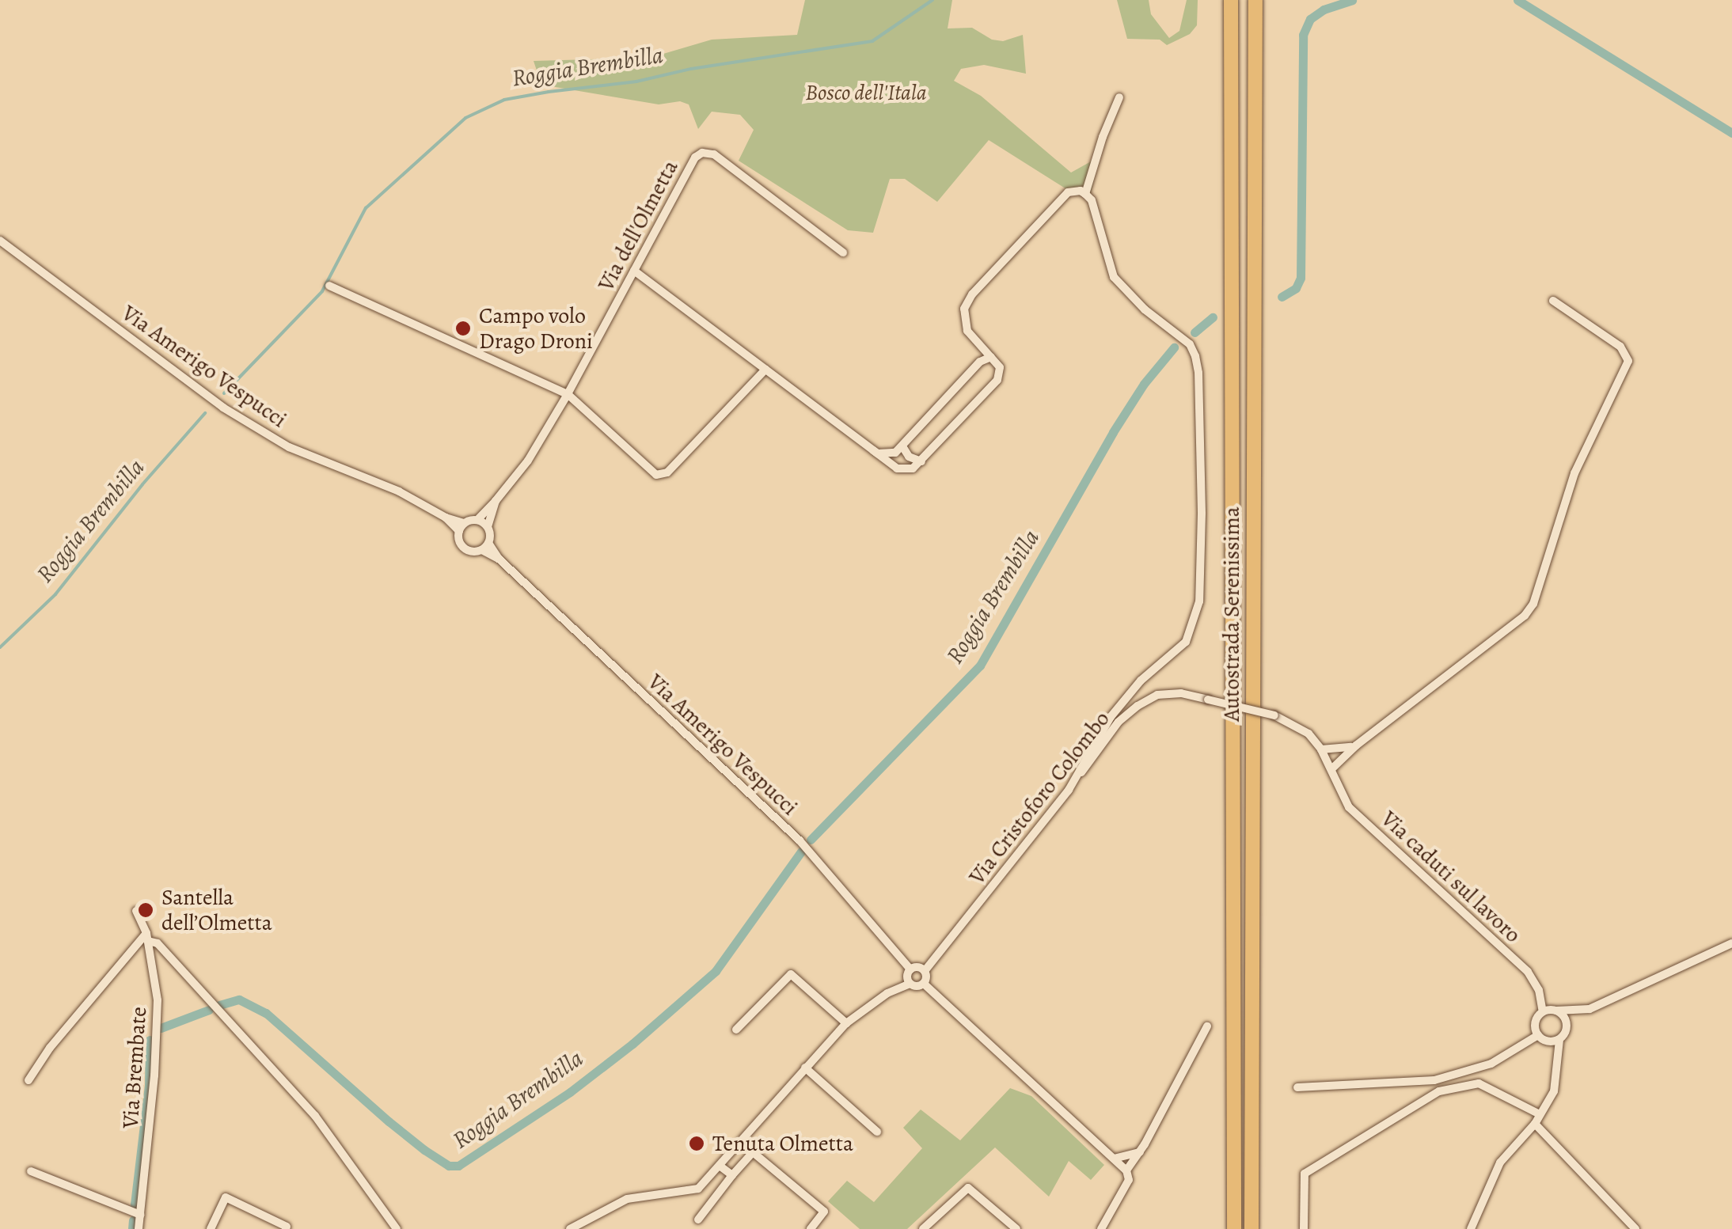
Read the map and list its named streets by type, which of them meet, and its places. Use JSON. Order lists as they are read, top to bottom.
{
  "streets": {
    "highway": ["Autostrada Serenissima"],
    "street": [
      "Via dell'Olmetta",
      "Via Amerigo Vespucci",
      "Via Cristoforo Colombo",
      "Via caduti sul lavoro",
      "Via Brembate"
    ]
  },
  "crossings": [
    ["Via Amerigo Vespucci", "Via Cristoforo Colombo"],
    ["Via Cristoforo Colombo", "Via caduti sul lavoro"]
  ],
  "water": ["Roggia Brembilla"],
  "parks": ["Bosco dell'Itala"],
  "places": ["Campo volo Drago Droni", "Santella dell’Olmetta", "Tenuta Olmetta"]
}
